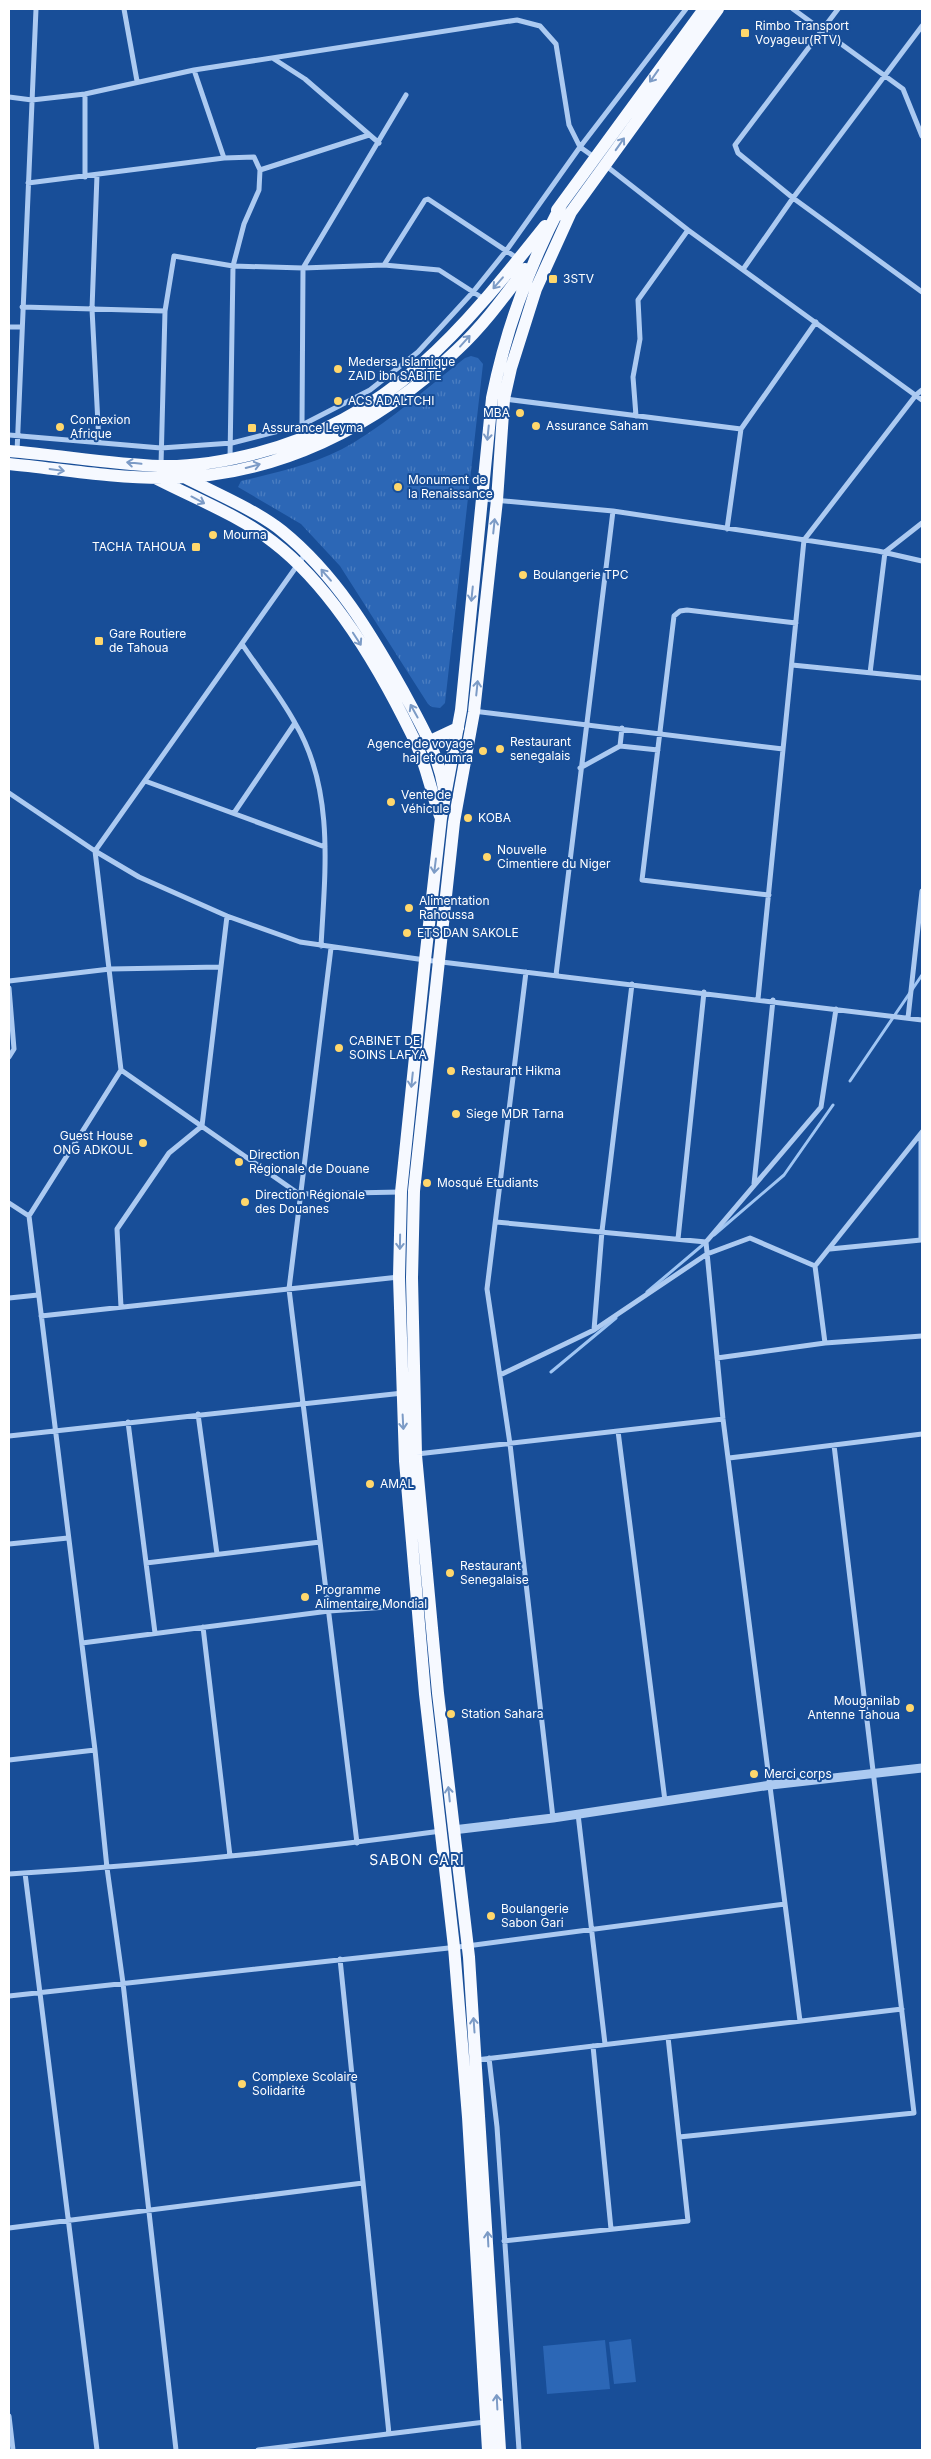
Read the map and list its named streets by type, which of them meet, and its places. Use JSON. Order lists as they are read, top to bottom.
{
  "districts": ["SABON GARI"],
  "places": {
    "transit": [
      "Rimbo Transport Voyageur(RTV)",
      "3STV",
      "Assurance Leyma",
      "TACHA TAHOUA",
      "Gare Routiere de Tahoua"
    ],
    "other": [
      "Medersa Islamique ZAID ibn SABITE",
      "ACS ADALTCHI",
      "MBA",
      "Assurance Saham",
      "Connexion Afrique",
      "Monument de la Renaissance",
      "Mourna",
      "Boulangerie TPC",
      "Restaurant senegalais",
      "Agence de voyage haj et oumra",
      "Vente de Véhicule",
      "KOBA",
      "Nouvelle Cimentiere du Niger",
      "Alimentation Rahoussa",
      "ETS DAN SAKOLE",
      "CABINET DE SOINS LAFYA",
      "Restaurant Hikma",
      "Siege MDR Tarna",
      "Guest House ONG ADKOUL",
      "Direction Régionale de Douane",
      "Mosqué Etudiants",
      "Direction Régionale des Douanes",
      "AMAL",
      "Restaurant Senegalaise",
      "Programme Alimentaire Mondial",
      "Mouganilab Antenne Tahoua",
      "Station Sahara",
      "Merci corps",
      "Boulangerie Sabon Gari",
      "Complexe Scolaire Solidarité"
    ]
  }
}
